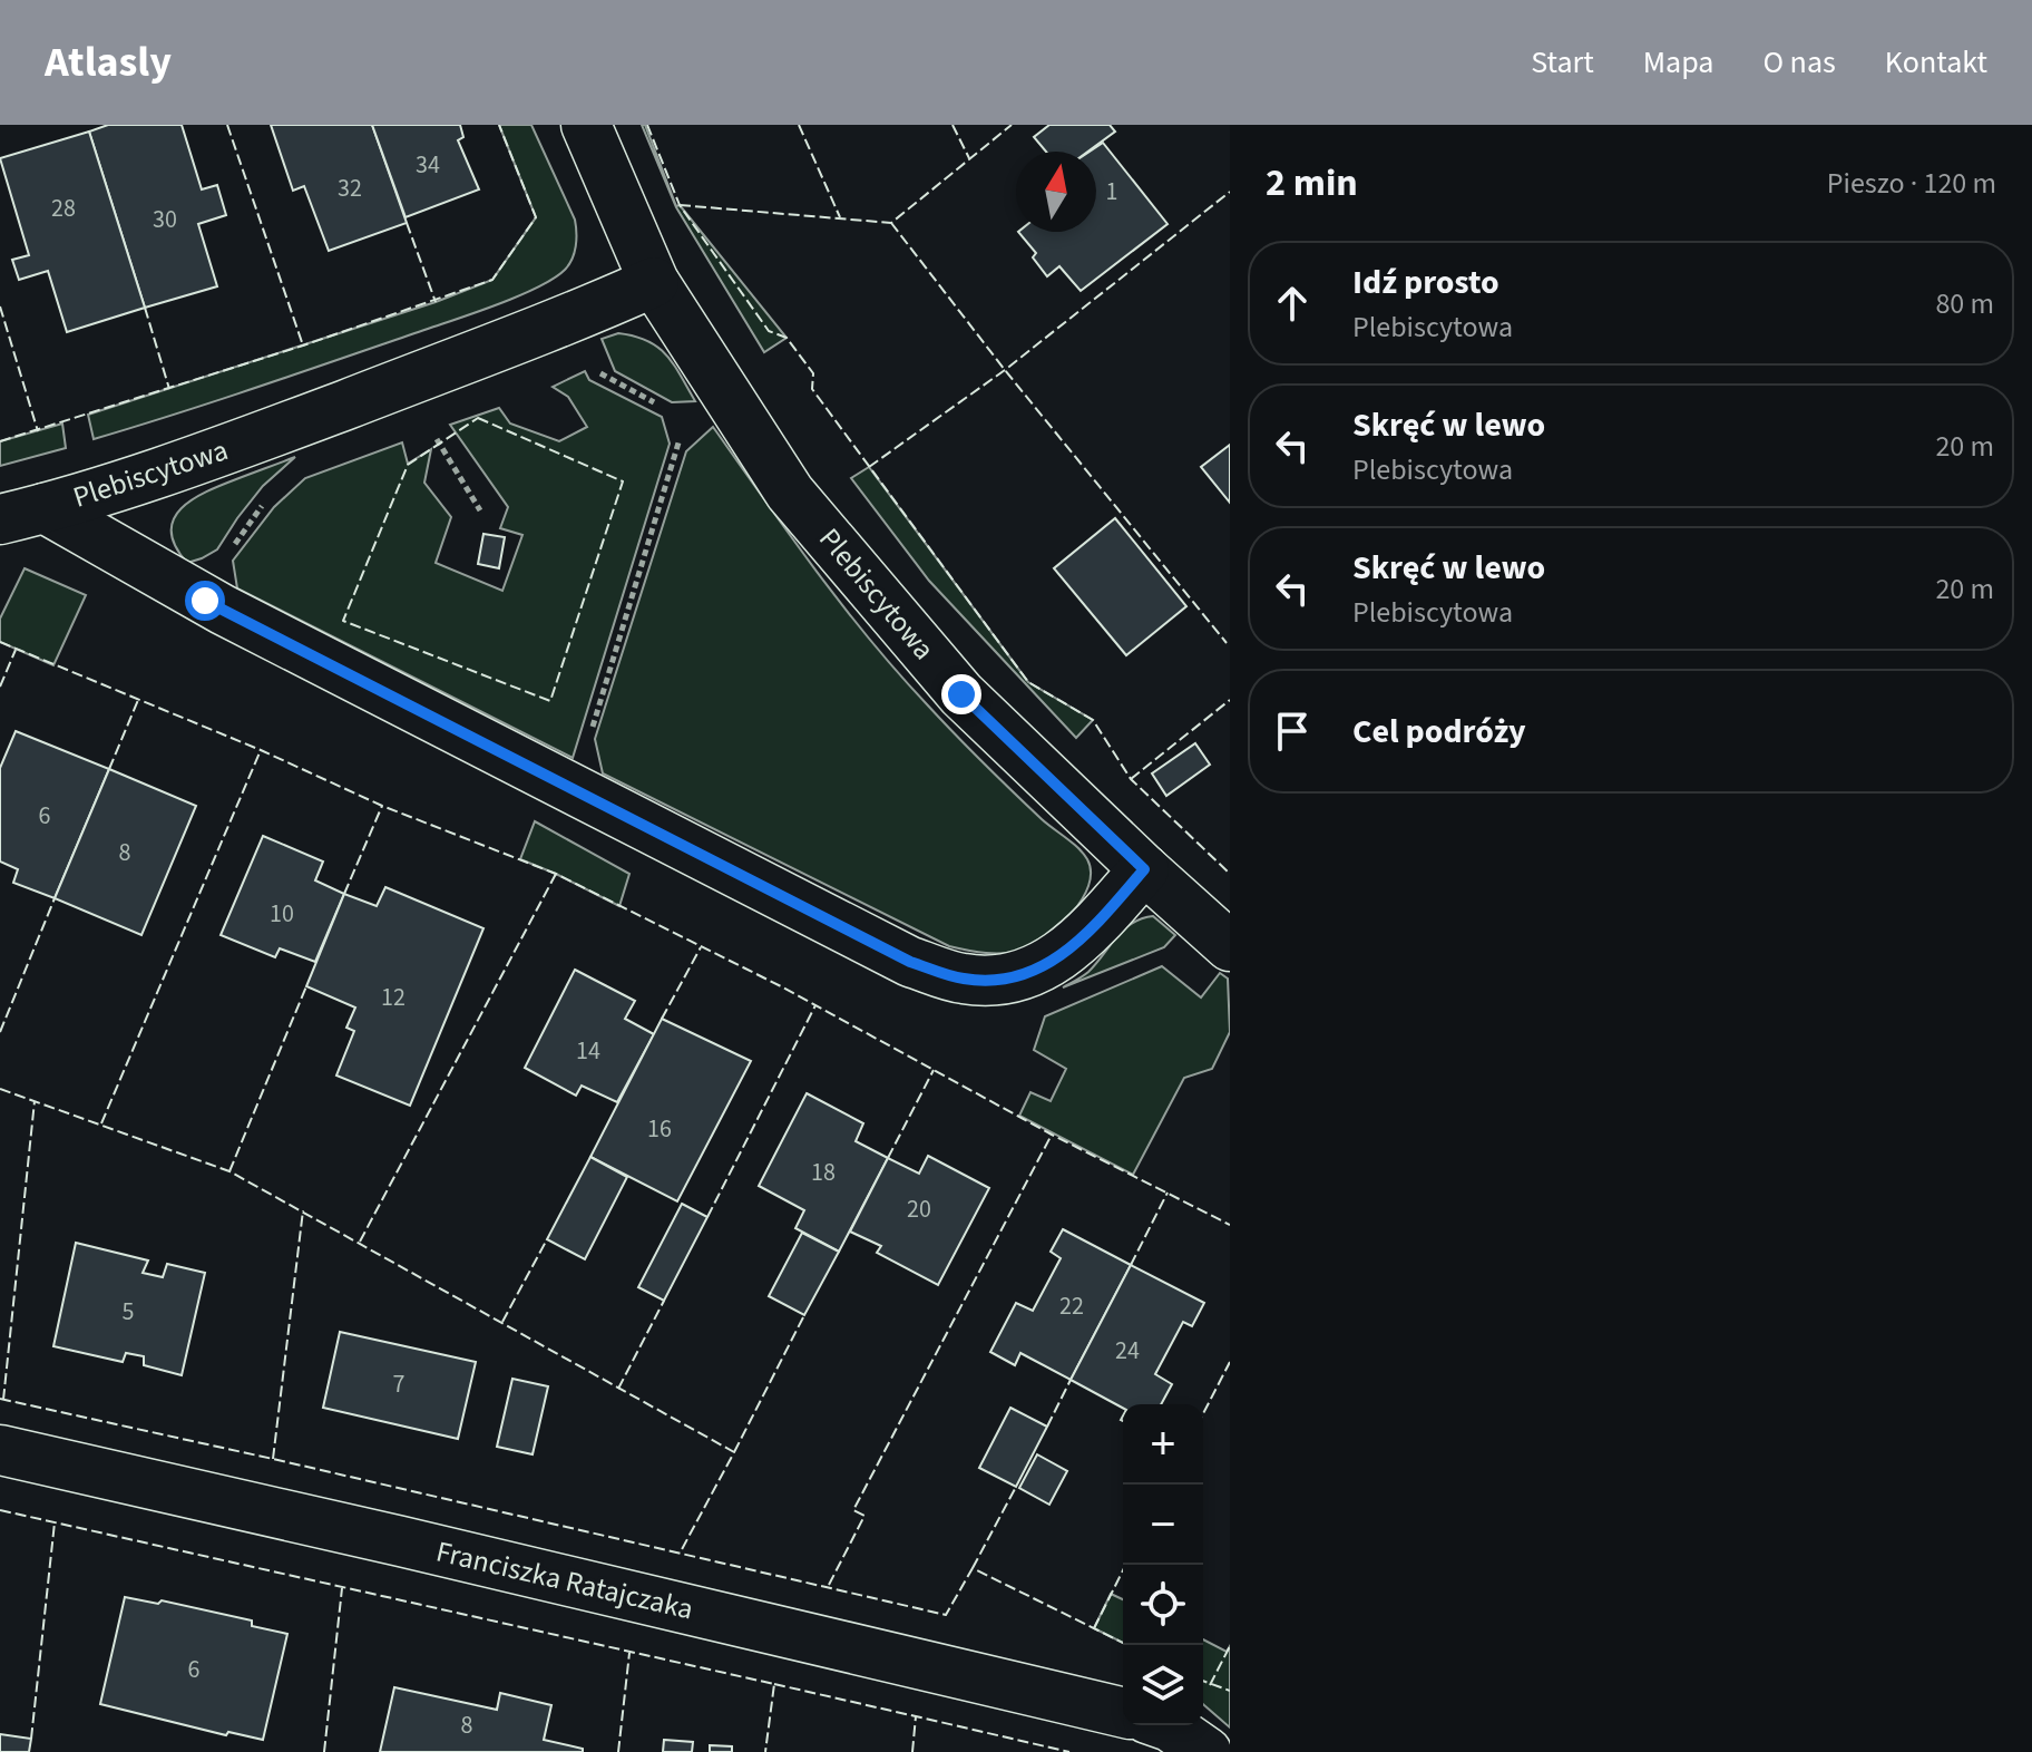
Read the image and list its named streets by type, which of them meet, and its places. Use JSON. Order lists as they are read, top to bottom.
{
  "streets": {
    "street": ["Plebiscytowa", "Franciszka Ratajczaka"]
  },
  "house_numbers": [
    "34",
    "32",
    "1",
    "28",
    "30",
    "6",
    "8",
    "10",
    "12",
    "14",
    "16",
    "18",
    "20",
    "22",
    "5",
    "24",
    "7",
    "6",
    "8"
  ],
  "north": "top",
  "page": {
    "header": "Atlasly",
    "nav": [
      "Start",
      "Mapa",
      "O nas",
      "Kontakt"
    ],
    "heading": ["2 min", "Pieszo · 120 m"],
    "list": [
      ["Idź prosto", "Plebiscytowa", "80 m"],
      ["Skręć w lewo", "Plebiscytowa", "20 m"],
      ["Skręć w lewo", "Plebiscytowa", "20 m"],
      "Cel podróży"
    ],
    "map_buttons": ["+", "−"]
  }
}
